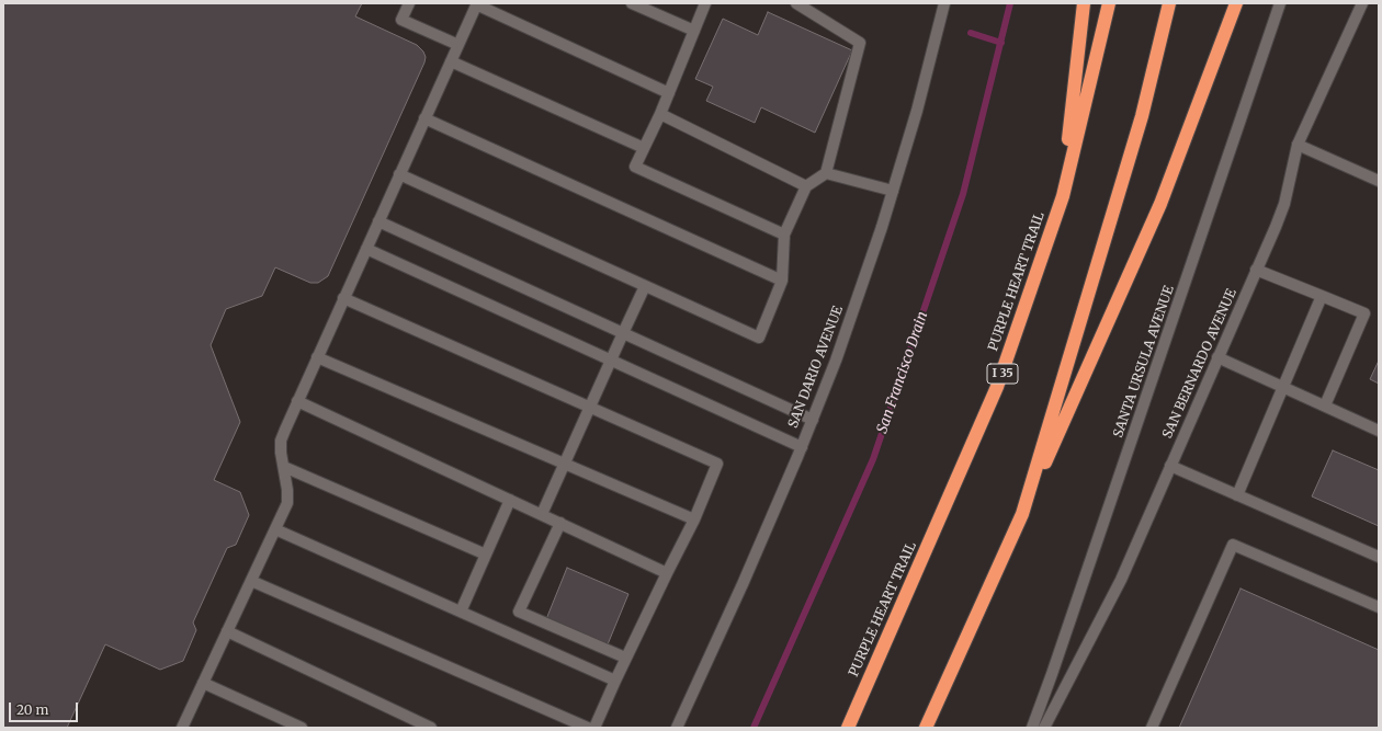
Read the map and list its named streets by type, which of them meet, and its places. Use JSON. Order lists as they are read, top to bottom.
{
  "streets": {
    "highway": ["PURPLE HEART TRAIL", "I 35"],
    "main road": ["SANTA URSULA AVENUE", "SAN BERNARDO AVENUE", "SAN DARIO AVENUE"]
  },
  "water": ["San Francisco Drain"],
  "scale_bar": "20 m"
}
